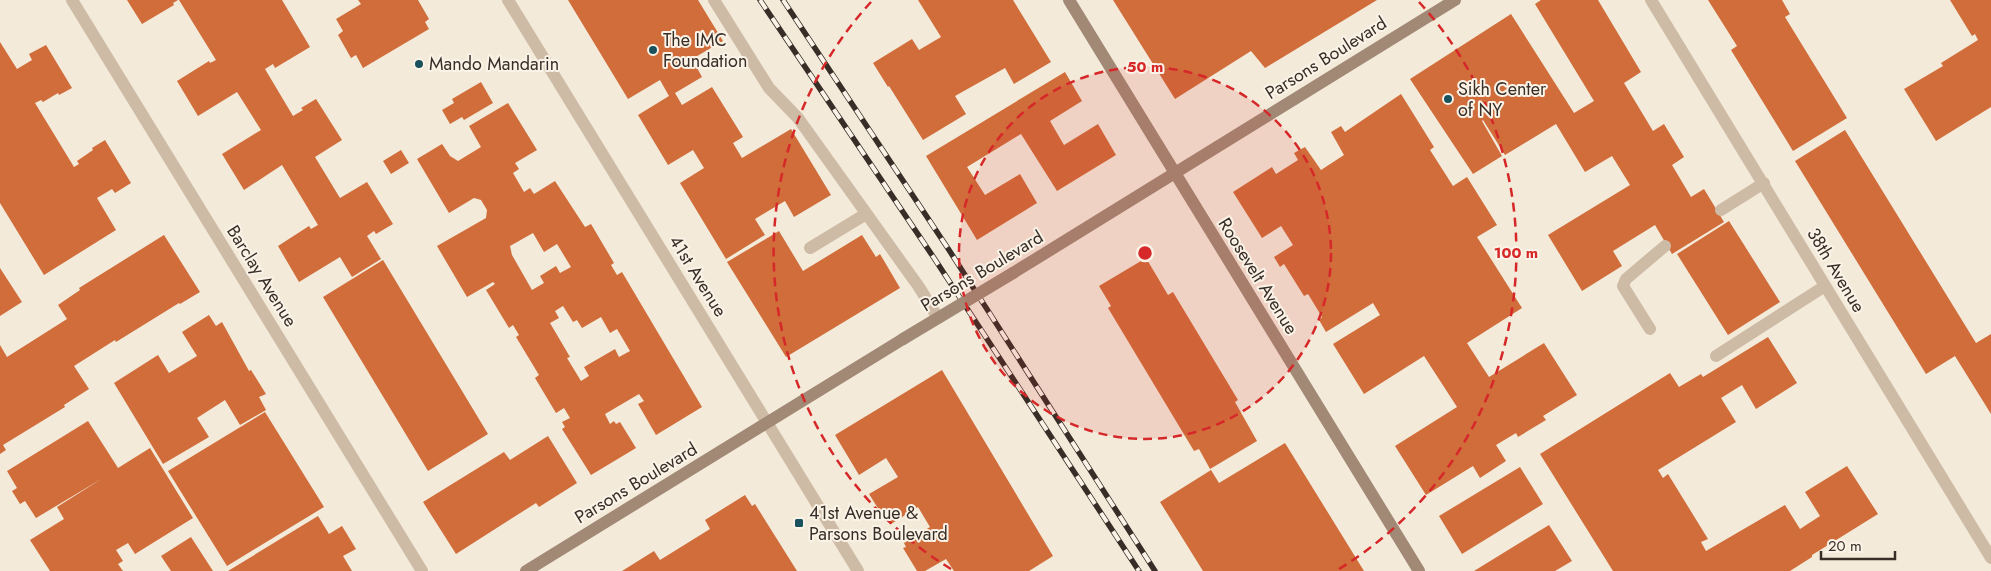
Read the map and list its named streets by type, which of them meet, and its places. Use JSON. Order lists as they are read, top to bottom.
{
  "streets": {
    "street": [
      "Parsons Boulevard",
      "38th Avenue",
      "Barclay Avenue",
      "41st Avenue",
      "Roosevelt Avenue"
    ]
  },
  "crossings": [
    ["Parsons Boulevard", "41st Avenue"],
    ["Parsons Boulevard", "Roosevelt Avenue"]
  ],
  "places": {
    "other": ["The IMC Foundation", "Mando Mandarin", "Sikh Center of NY"],
    "transit": ["41st Avenue & Parsons Boulevard"]
  },
  "scale_bar": "20 m",
  "rings": ["50 m", "100 m"]
}
